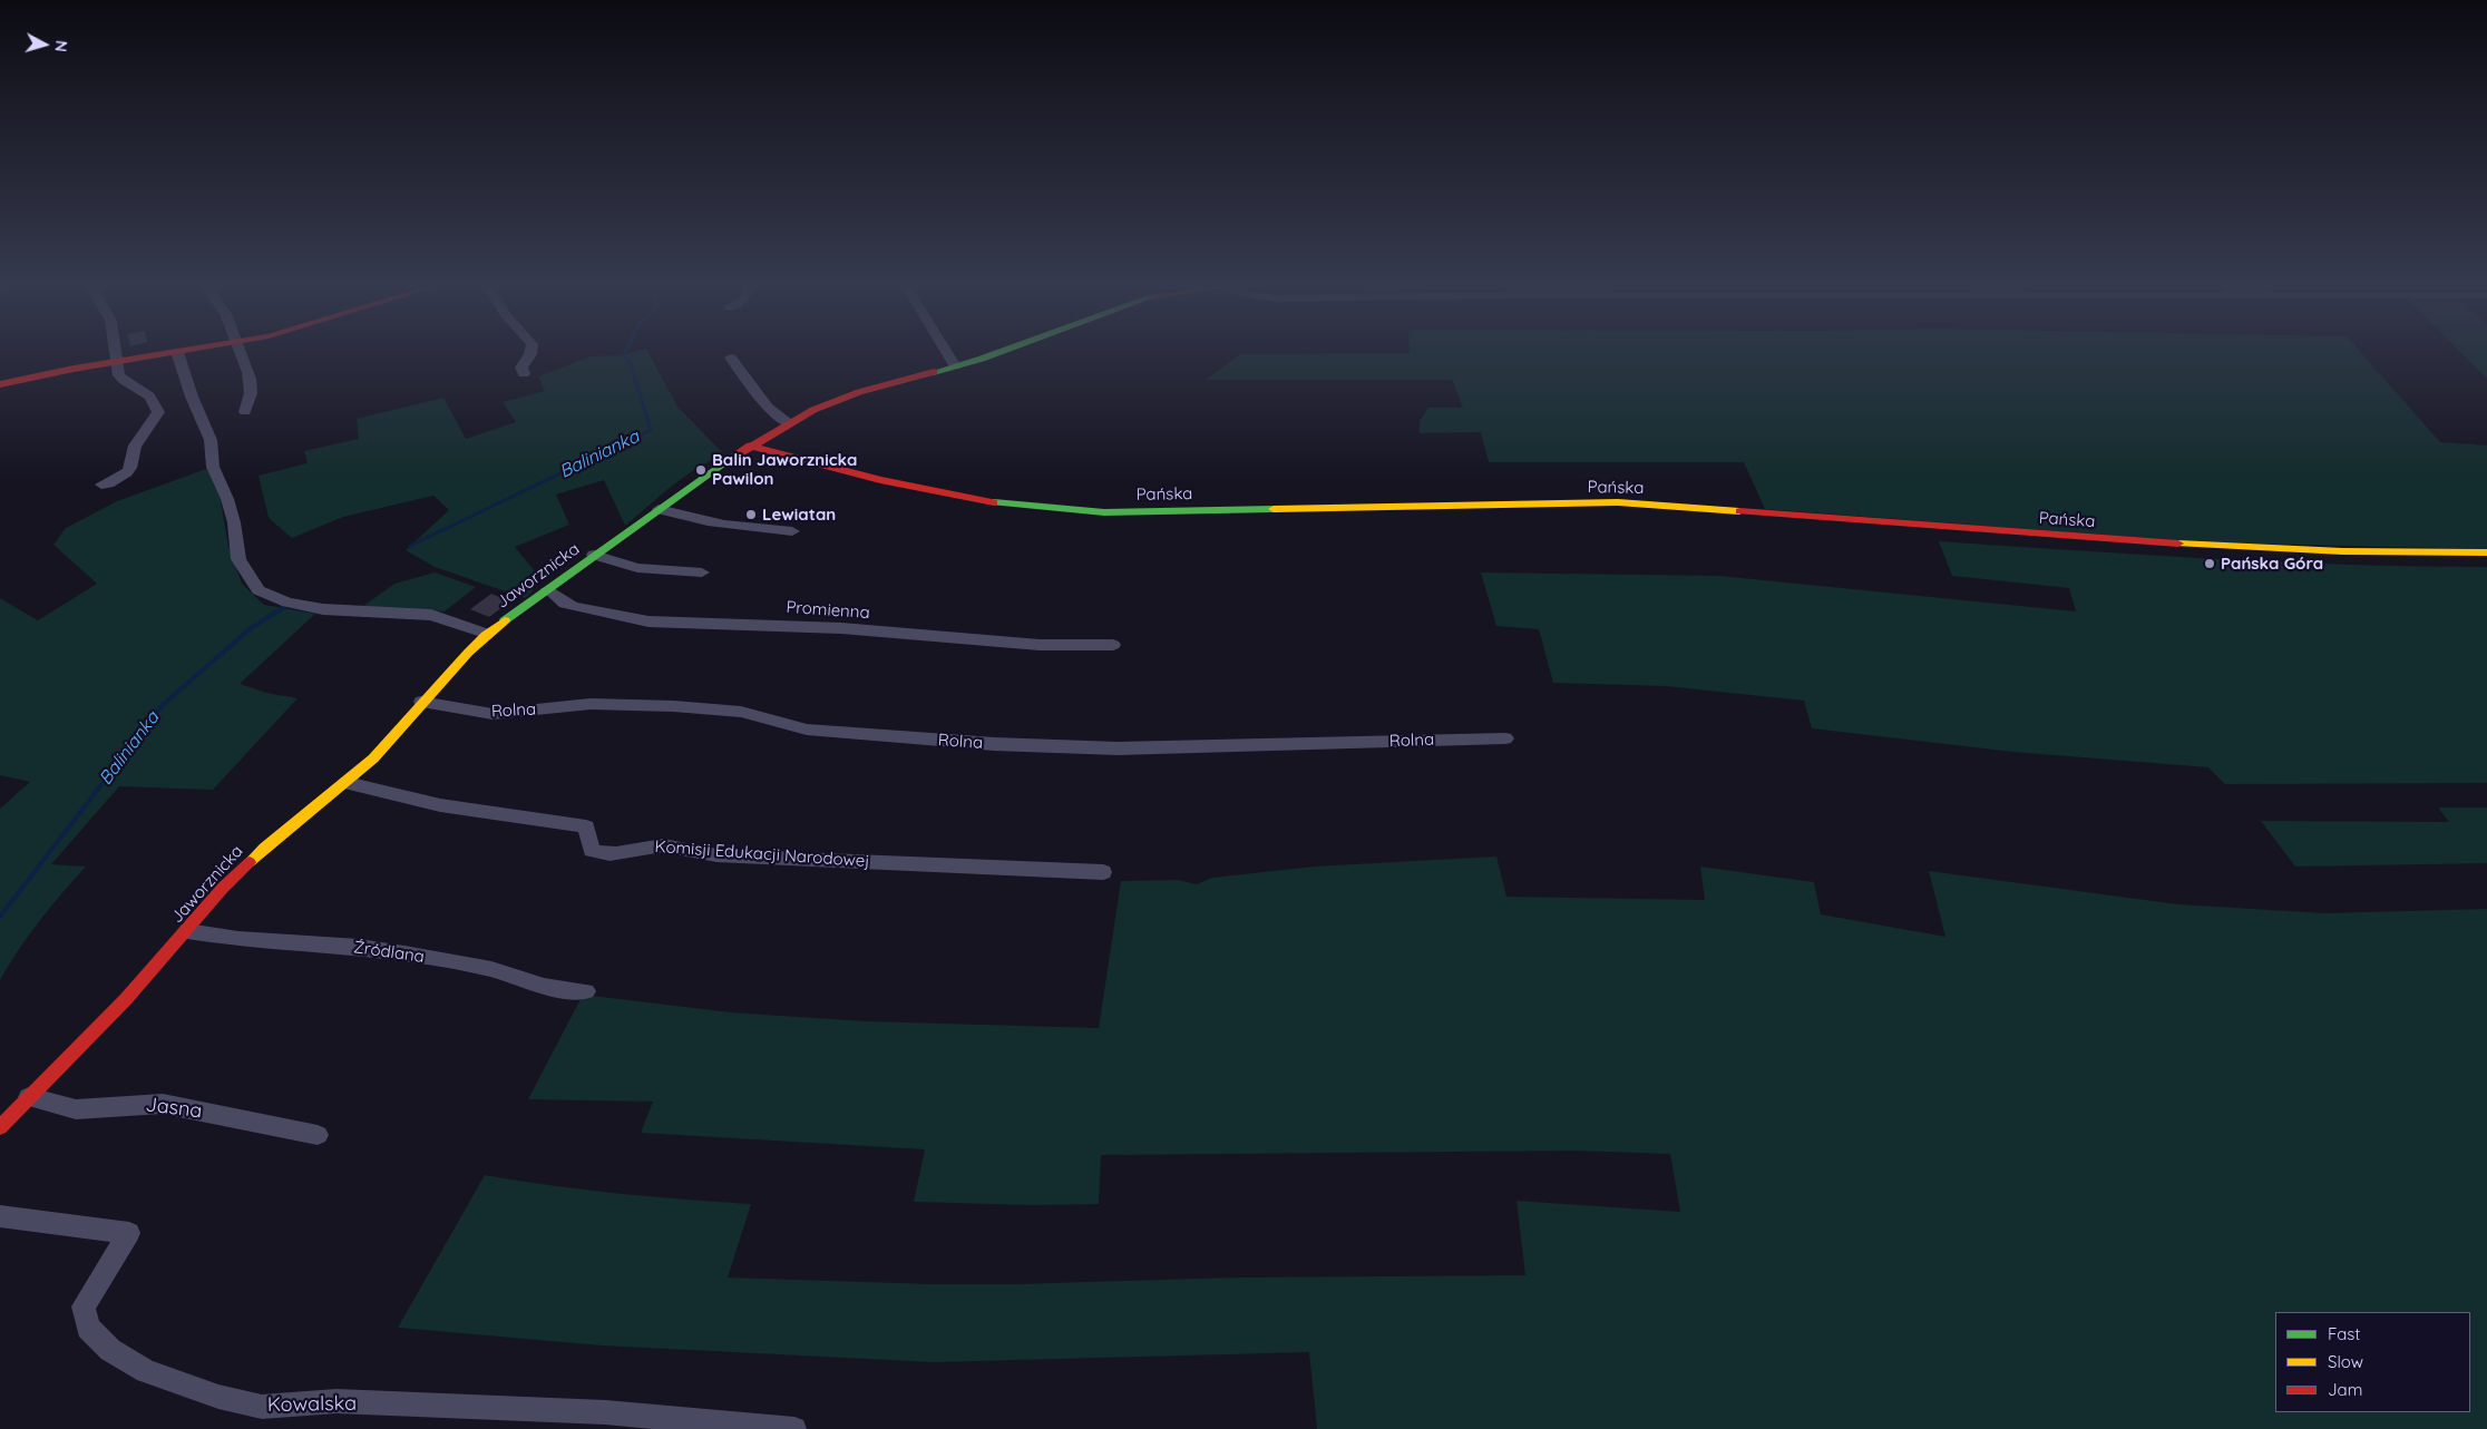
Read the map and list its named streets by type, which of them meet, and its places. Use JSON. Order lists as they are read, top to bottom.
{
  "streets": {
    "street": [
      "Pańska",
      "Jaworznicka",
      "Promienna",
      "Rolna",
      "Komisji Edukacji Narodowej",
      "Źródlana",
      "Jasna",
      "Kowalska"
    ]
  },
  "crossings": [
    ["Pańska", "Jaworznicka"],
    ["Jaworznicka", "Promienna"],
    ["Jaworznicka", "Rolna"],
    ["Jaworznicka", "Komisji Edukacji Narodowej"],
    ["Jaworznicka", "Źródlana"],
    ["Jaworznicka", "Jasna"]
  ],
  "water": ["Balinianka"],
  "places": ["Balin Jaworznicka Pawilon", "Lewiatan", "Pańska Góra"],
  "legend": ["Fast", "Slow", "Jam"],
  "north": "right"
}
